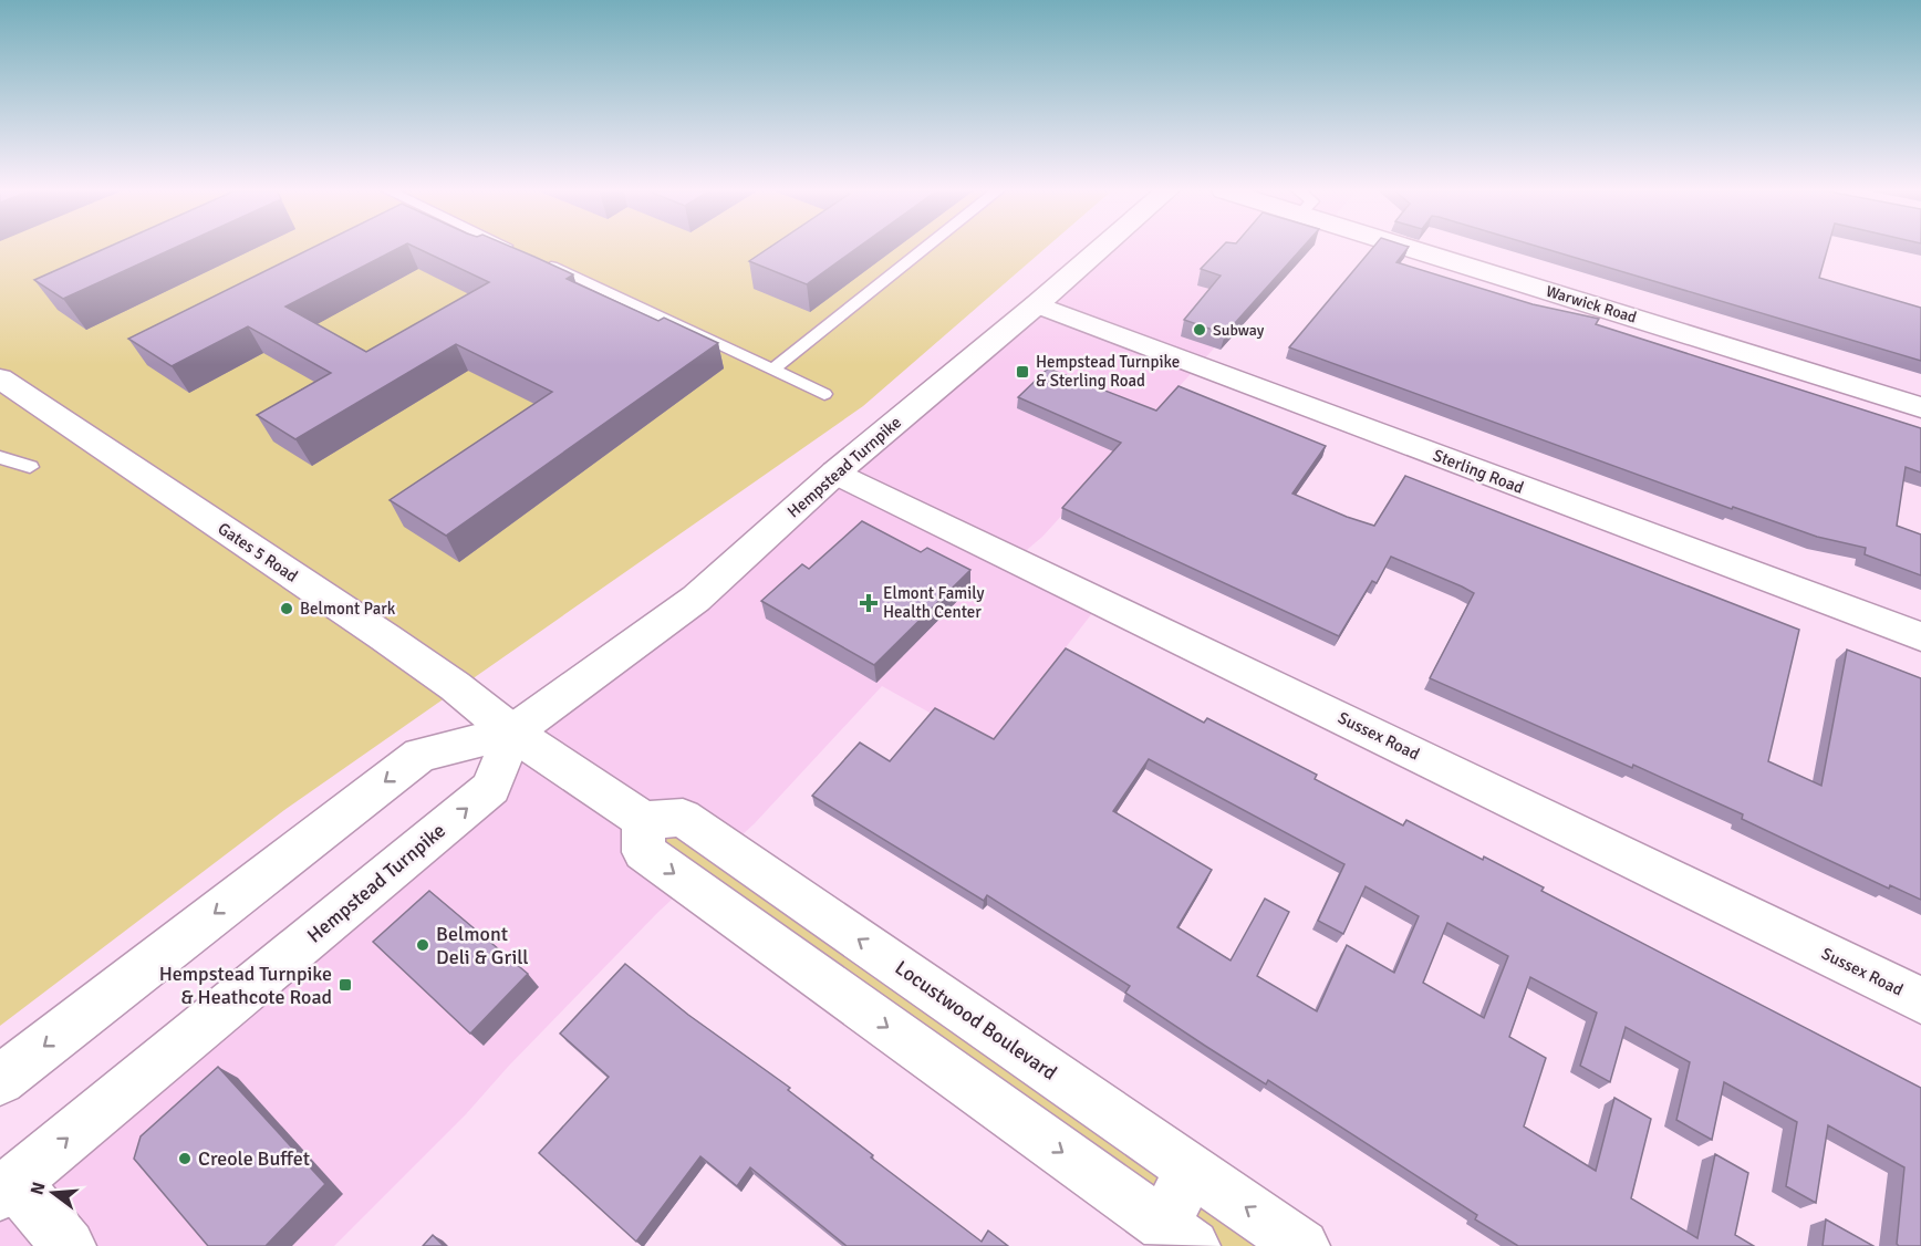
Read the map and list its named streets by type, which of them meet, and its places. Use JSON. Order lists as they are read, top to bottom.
{
  "streets": {
    "street": [
      "Warwick Road",
      "Hempstead Turnpike",
      "Sterling Road",
      "Gates 5 Road",
      "Sussex Road",
      "Locustwood Boulevard"
    ]
  },
  "crossings": [
    ["Hempstead Turnpike", "Sterling Road"],
    ["Hempstead Turnpike", "Gates 5 Road"],
    ["Hempstead Turnpike", "Sussex Road"]
  ],
  "places": {
    "other": [
      "Subway",
      "Belmont Park",
      "Belmont Deli & Grill",
      "Creole Buffet"
    ],
    "transit": ["Hempstead Turnpike & Sterling Road", "Hempstead Turnpike & Heathcote Road"],
    "health": ["Elmont Family Health Center"]
  },
  "north": "left"
}
